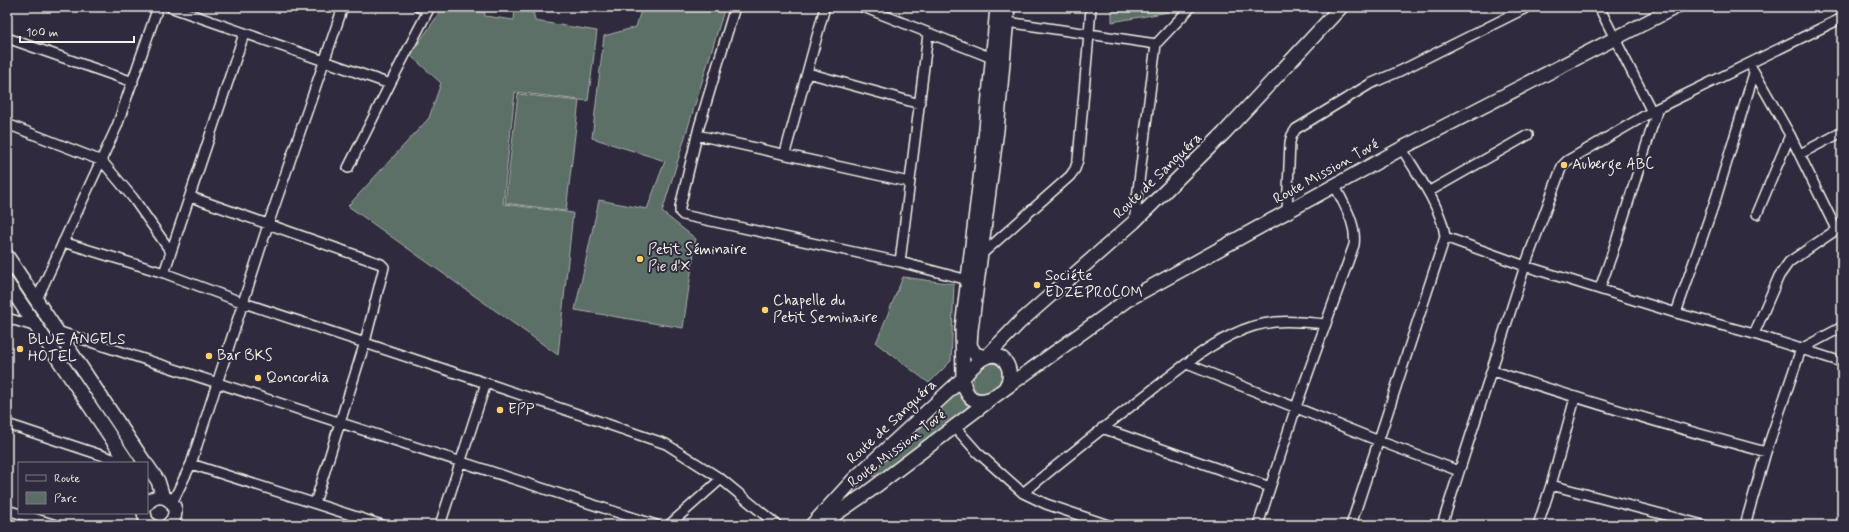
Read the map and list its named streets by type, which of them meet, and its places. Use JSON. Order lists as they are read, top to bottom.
{
  "streets": {
    "street": ["Route Mission Tové", "Route de Sanguéra"]
  },
  "crossings": [
    ["Route Mission Tové", "Route de Sanguéra"]
  ],
  "places": [
    "Auberge ABC",
    "Petit Séminaire Pie d'X",
    "Sociéte EDZEPROCOM",
    "Chapelle du Petit Seminaire",
    "BLUE ANGELS HOTEL",
    "Bar BKS",
    "Qoncordia",
    "EPP"
  ],
  "legend": ["Route", "Parc"],
  "scale_bar": "100 m"
}
